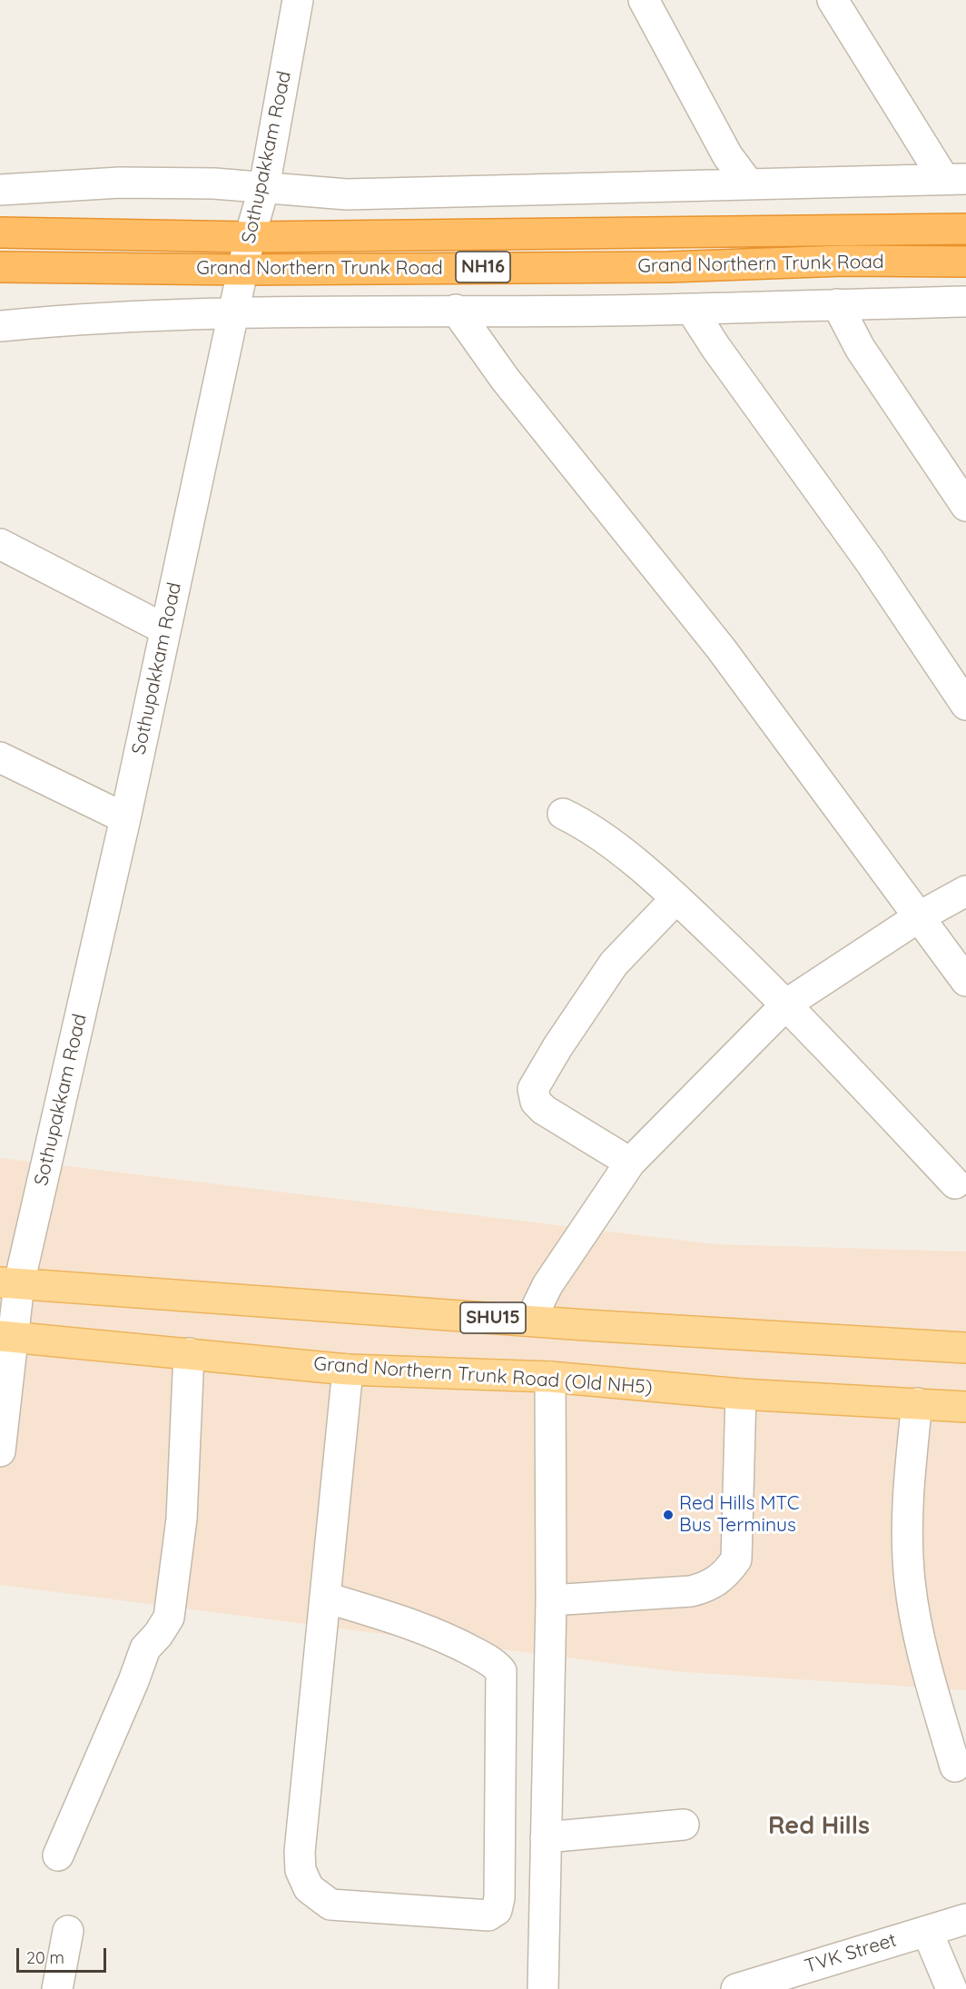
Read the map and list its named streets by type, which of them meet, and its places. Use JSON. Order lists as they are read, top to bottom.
{
  "streets": {
    "highway": ["Grand Northern Trunk Road", "NH16"],
    "main road": ["SHU15", "Grand Northern Trunk Road (Old NH5)"],
    "street": ["Sothupakkam Road", "TVK Street"]
  },
  "crossings": [
    ["Sothupakkam Road", "Grand Northern Trunk Road"],
    ["Sothupakkam Road", "SHU15"],
    ["Sothupakkam Road", "Grand Northern Trunk Road (Old NH5)"]
  ],
  "districts": ["Red Hills"],
  "places": ["Red Hills MTC Bus Terminus"],
  "scale_bar": "20 m"
}
